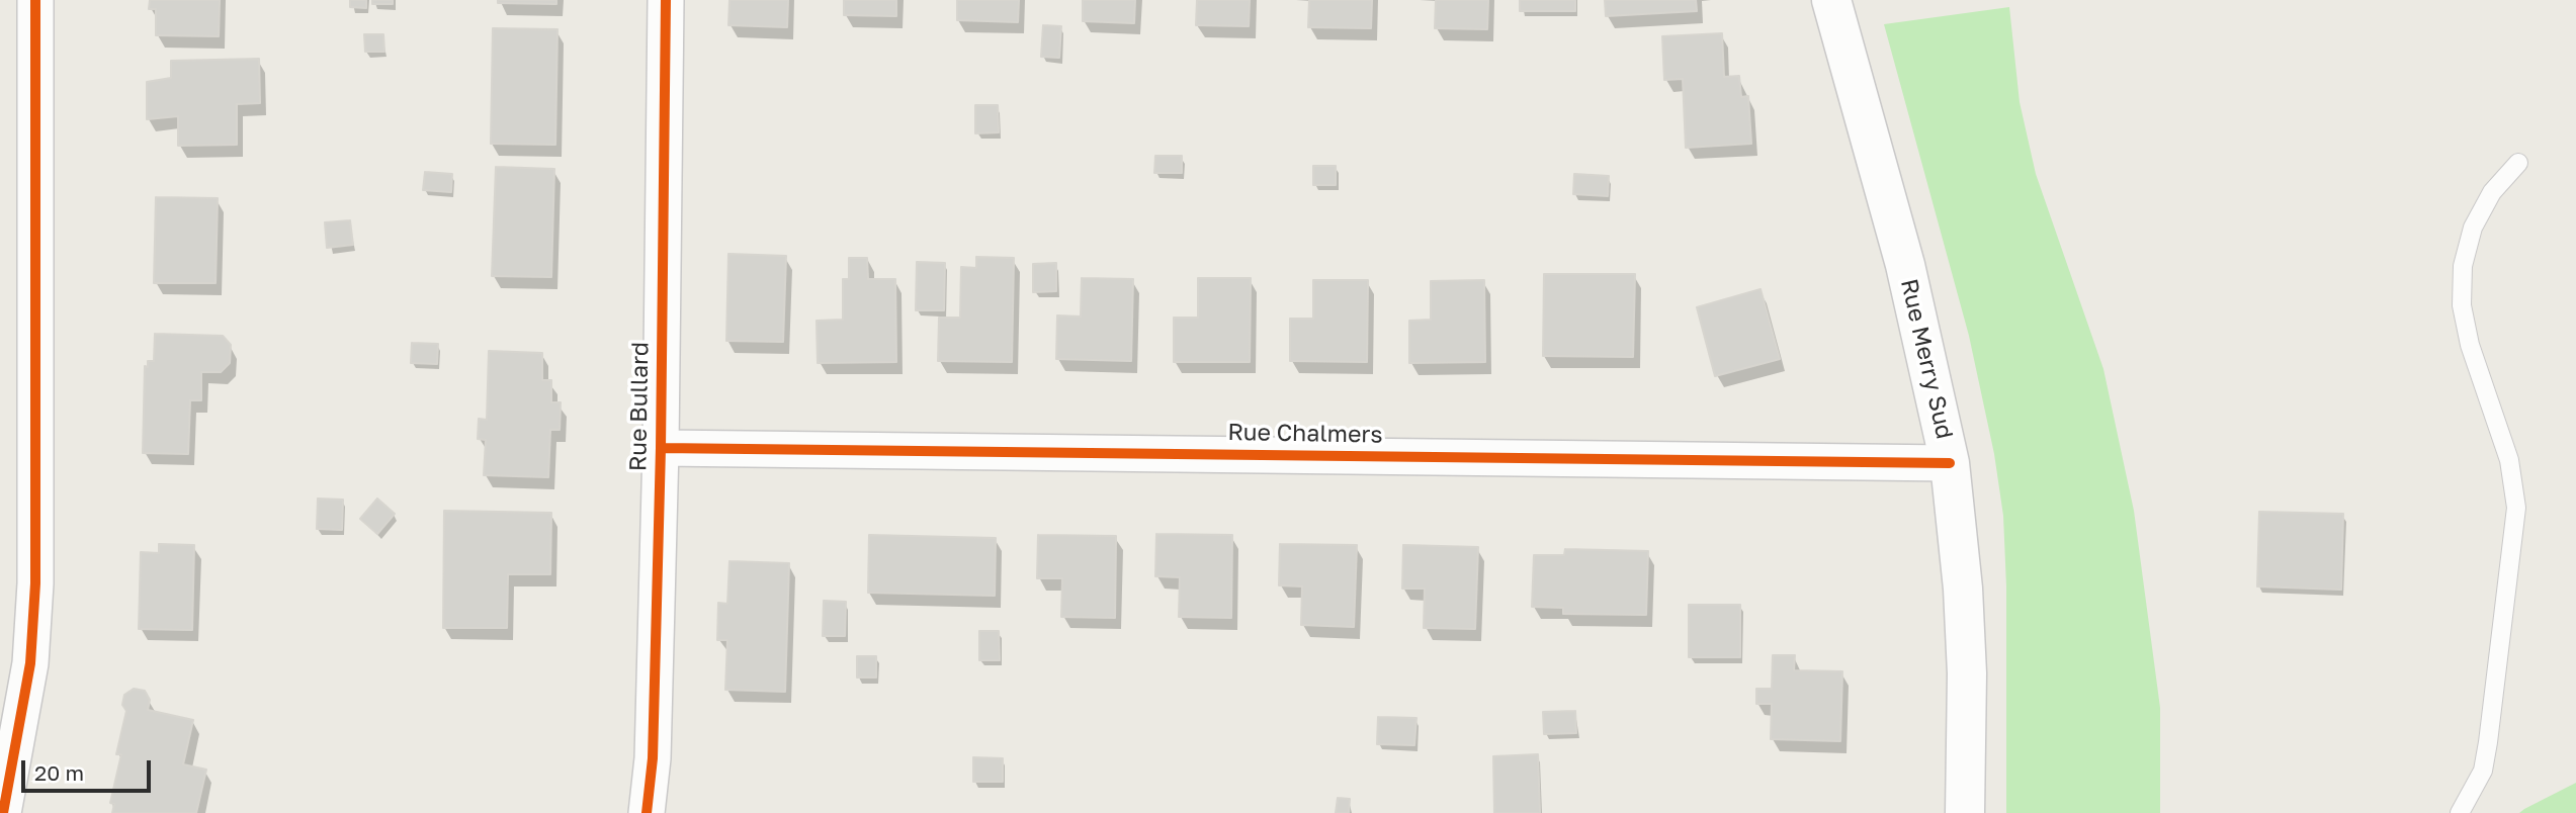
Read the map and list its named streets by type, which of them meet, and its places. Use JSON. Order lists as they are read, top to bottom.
{
  "streets": {
    "main road": ["Rue Merry Sud"],
    "street": ["Rue Bullard", "Rue Chalmers"]
  },
  "crossings": [
    ["Rue Merry Sud", "Rue Chalmers"],
    ["Rue Bullard", "Rue Chalmers"]
  ],
  "scale_bar": "20 m"
}
